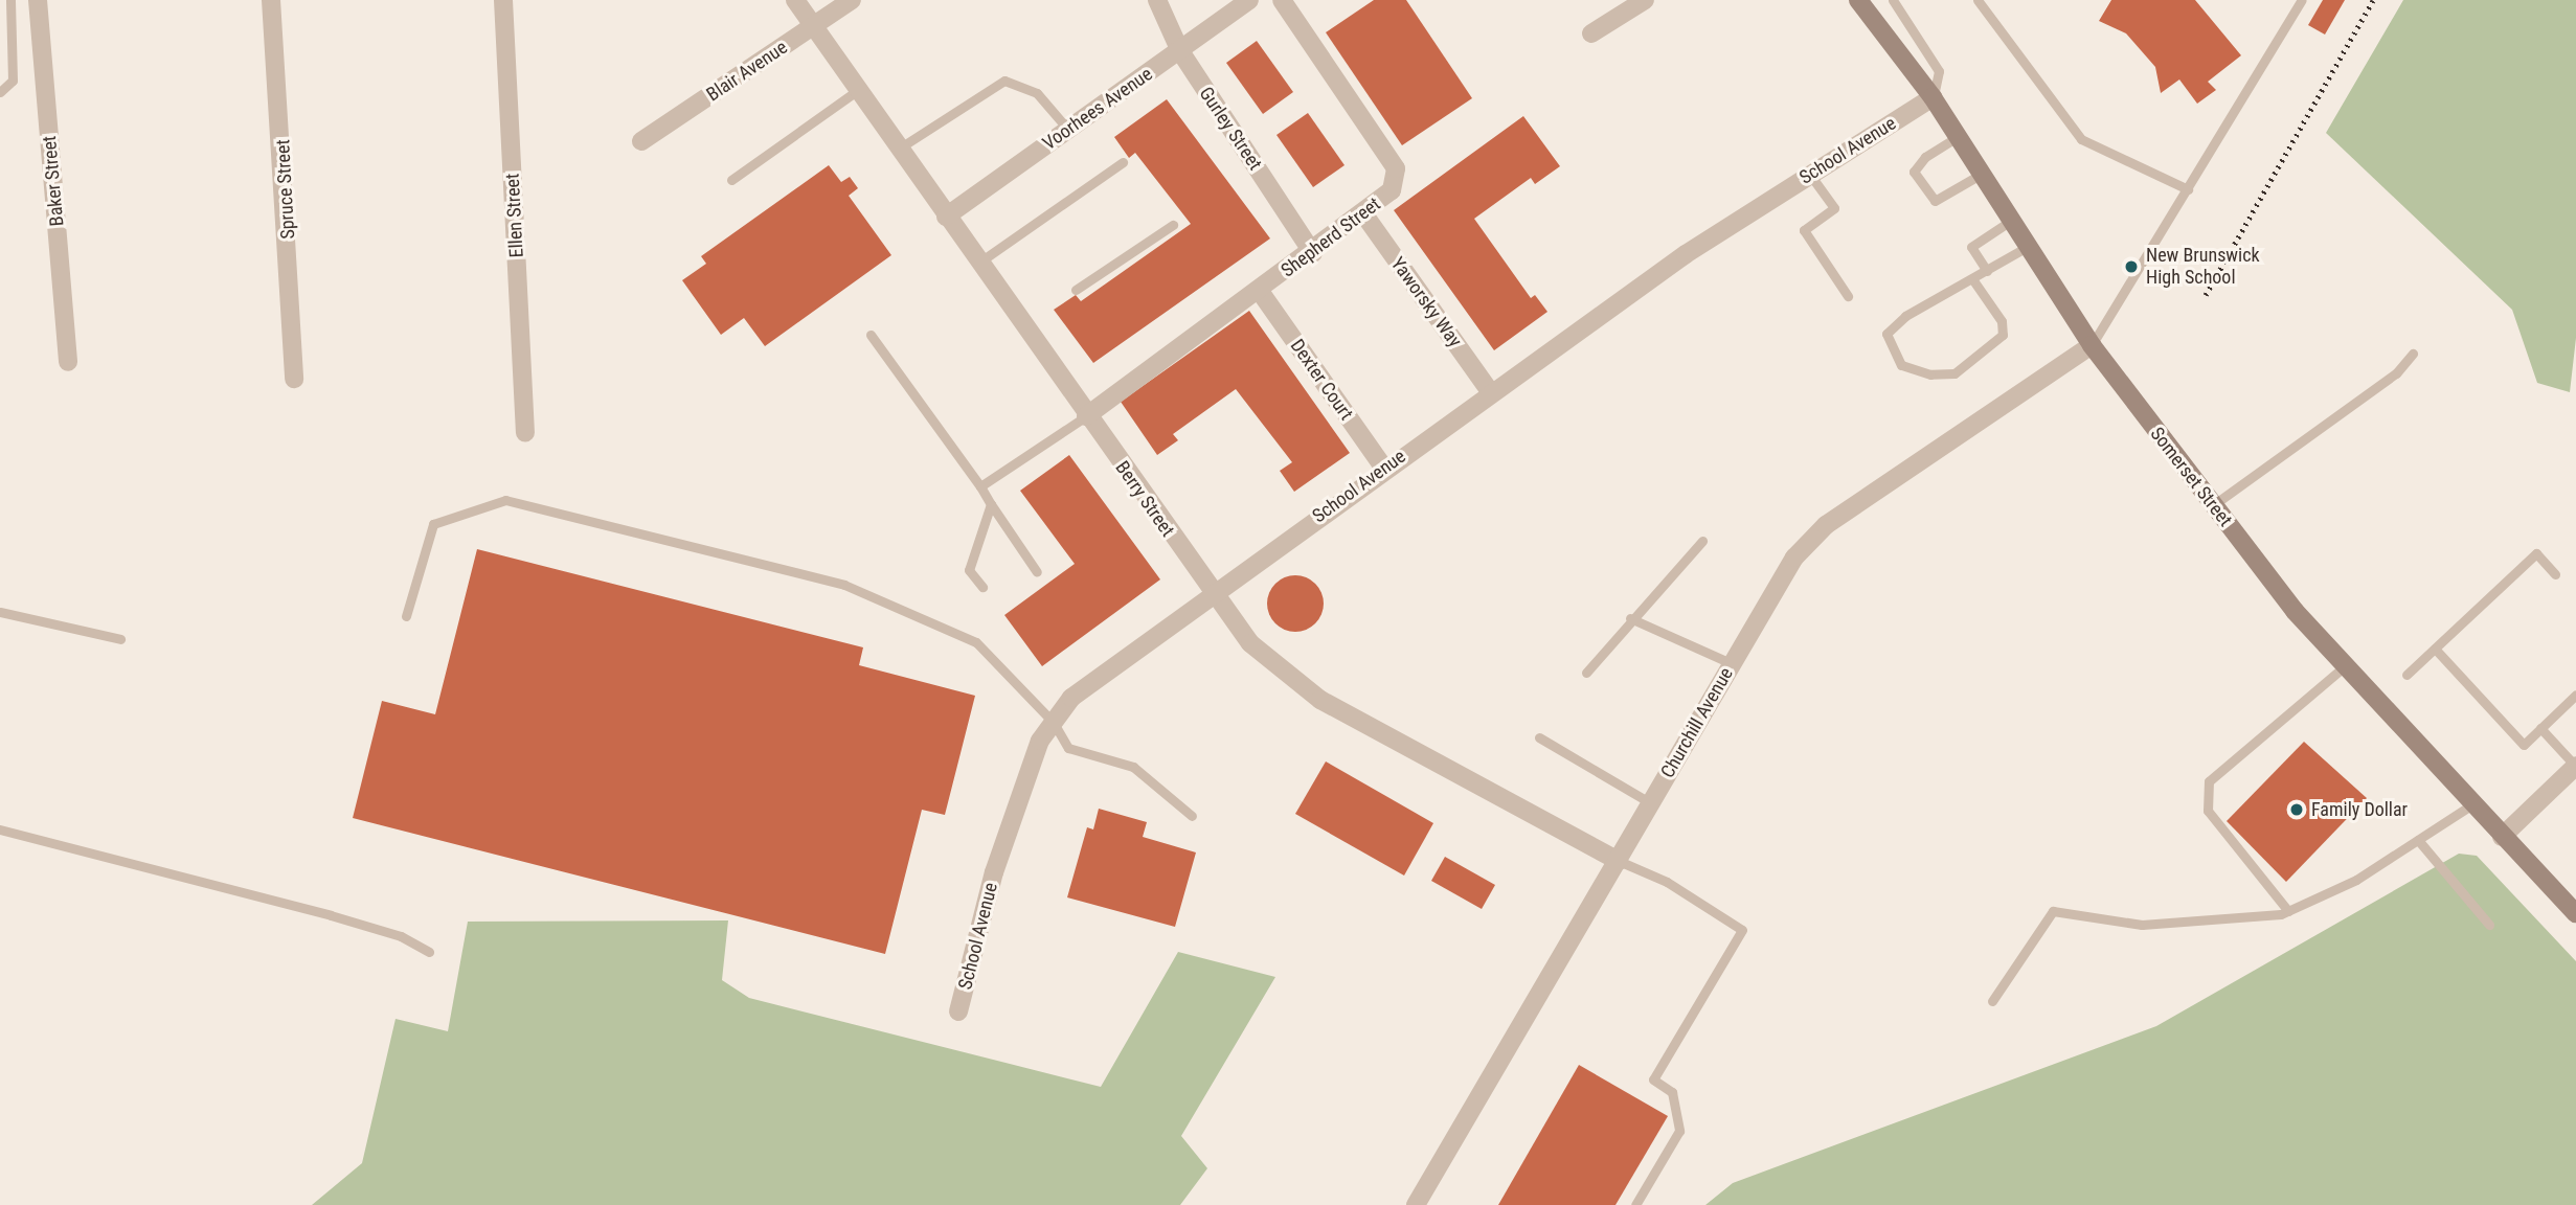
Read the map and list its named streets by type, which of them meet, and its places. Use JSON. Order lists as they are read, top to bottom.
{
  "streets": {
    "main road": ["Somerset Street"],
    "street": [
      "Blair Avenue",
      "Voorhees Avenue",
      "Gurley Street",
      "School Avenue",
      "Baker Street",
      "Spruce Street",
      "Ellen Street",
      "Shepherd Street",
      "Yaworsky Way",
      "Dexter Court",
      "Berry Street",
      "Churchill Avenue"
    ]
  },
  "crossings": [
    ["Blair Avenue", "Berry Street"],
    ["Voorhees Avenue", "Gurley Street"],
    ["Voorhees Avenue", "Berry Street"],
    ["Gurley Street", "Shepherd Street"],
    ["School Avenue", "Yaworsky Way"],
    ["School Avenue", "Dexter Court"],
    ["School Avenue", "Somerset Street"],
    ["School Avenue", "Berry Street"],
    ["Shepherd Street", "Yaworsky Way"],
    ["Shepherd Street", "Dexter Court"],
    ["Shepherd Street", "Berry Street"],
    ["Somerset Street", "Churchill Avenue"],
    ["Berry Street", "Churchill Avenue"]
  ],
  "places": ["New Brunswick High School", "Family Dollar"]
}
